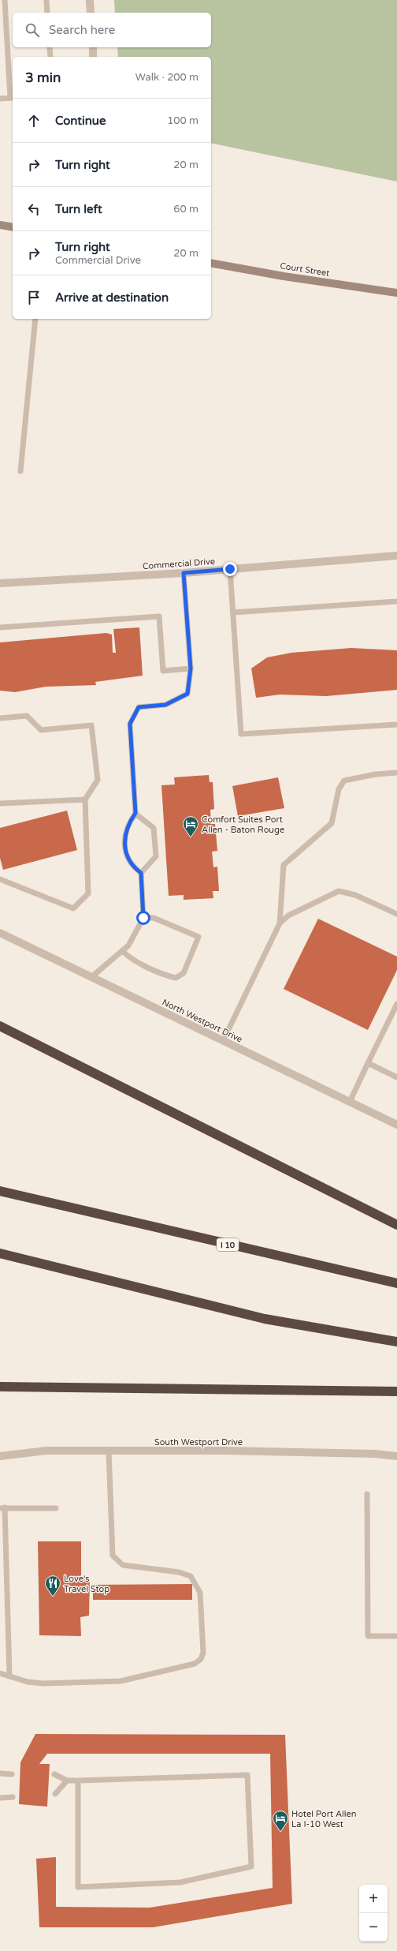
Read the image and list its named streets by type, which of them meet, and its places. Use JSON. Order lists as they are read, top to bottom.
{
  "streets": {
    "highway": ["I 10"],
    "main road": ["Court Street"],
    "street": ["Commercial Drive", "North Westport Drive", "South Westport Drive"]
  },
  "places": {
    "hotel": ["Comfort Suites Port Allen - Baton Rouge", "Hotel Port Allen La I-10 West"],
    "restaurant": ["Love's Travel Stop"]
  },
  "page": {
    "search": "Search here",
    "heading": ["3 min", "Walk · 200 m"],
    "list": [
      ["Continue", "100 m"],
      ["Turn right", "20 m"],
      ["Turn left", "60 m"],
      ["Turn right", "Commercial Drive", "20 m"],
      "Arrive at destination"
    ],
    "map_buttons": ["+", "−"]
  }
}
